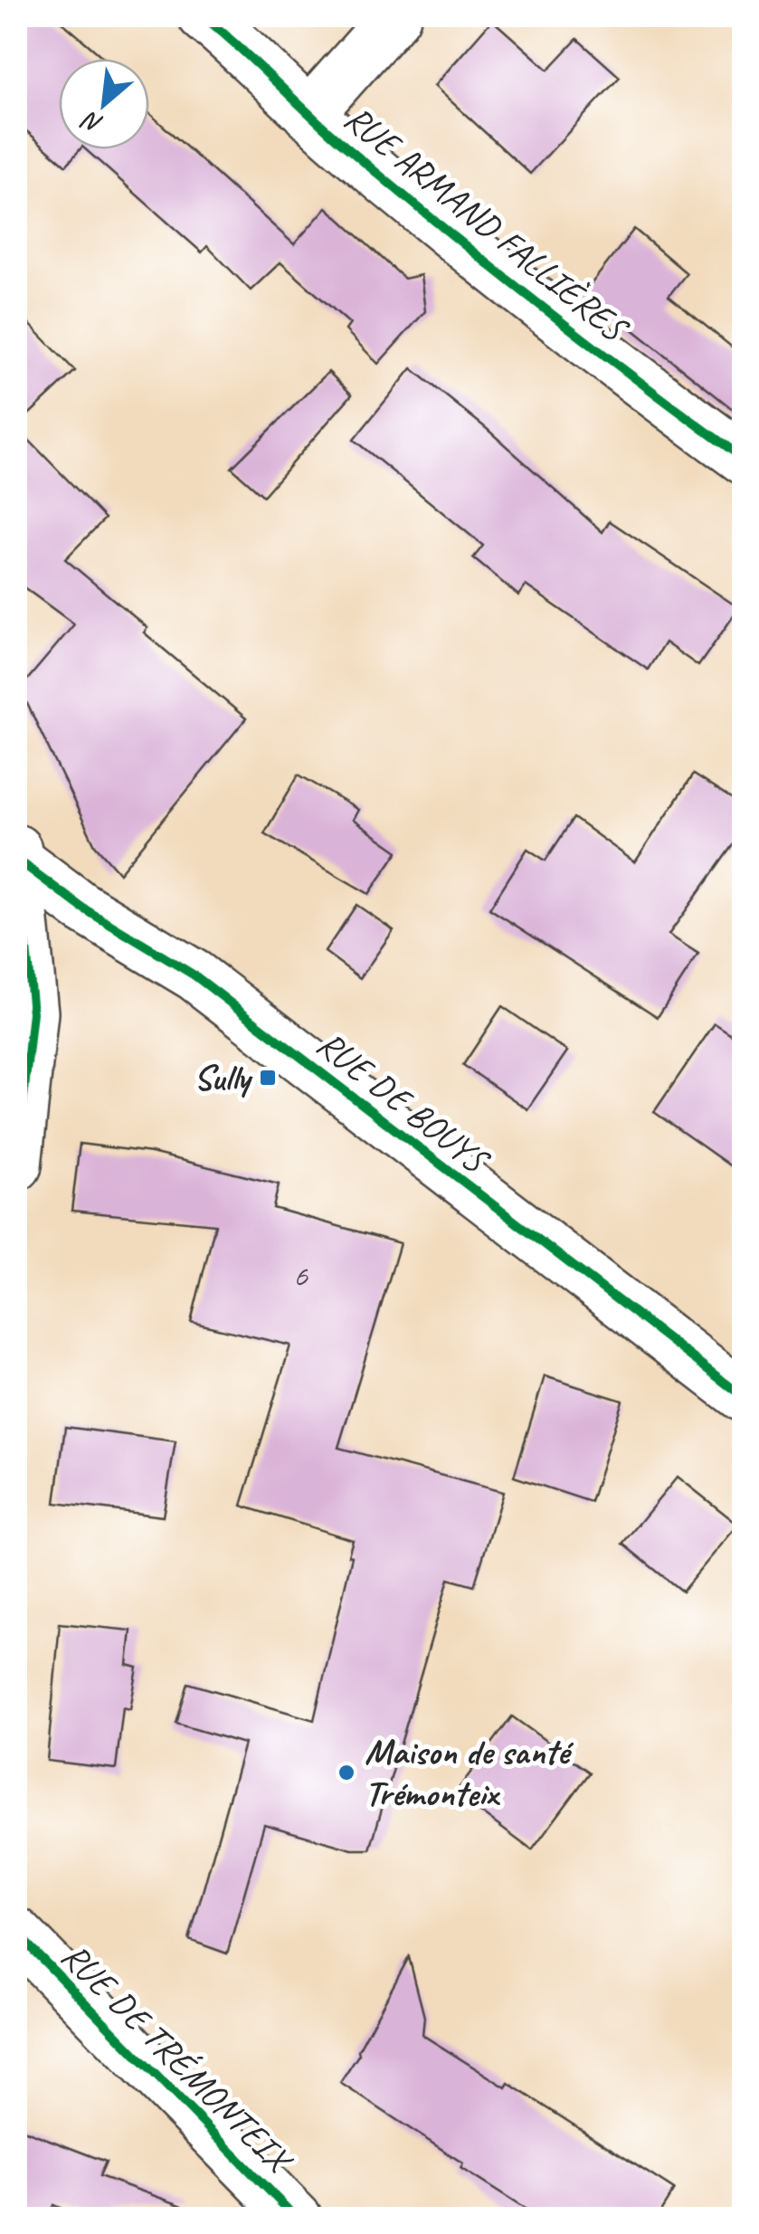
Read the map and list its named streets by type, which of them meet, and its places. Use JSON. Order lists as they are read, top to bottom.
{
  "streets": {
    "street": ["RUE ARMAND FALLIÈRES", "RUE DE BOUYS", "RUE DE TRÉMONTEIX"]
  },
  "places": {
    "transit": ["Sully"],
    "other": ["Maison de santé Trémonteix"]
  },
  "house_numbers": ["6"],
  "north": "bottom left"
}
